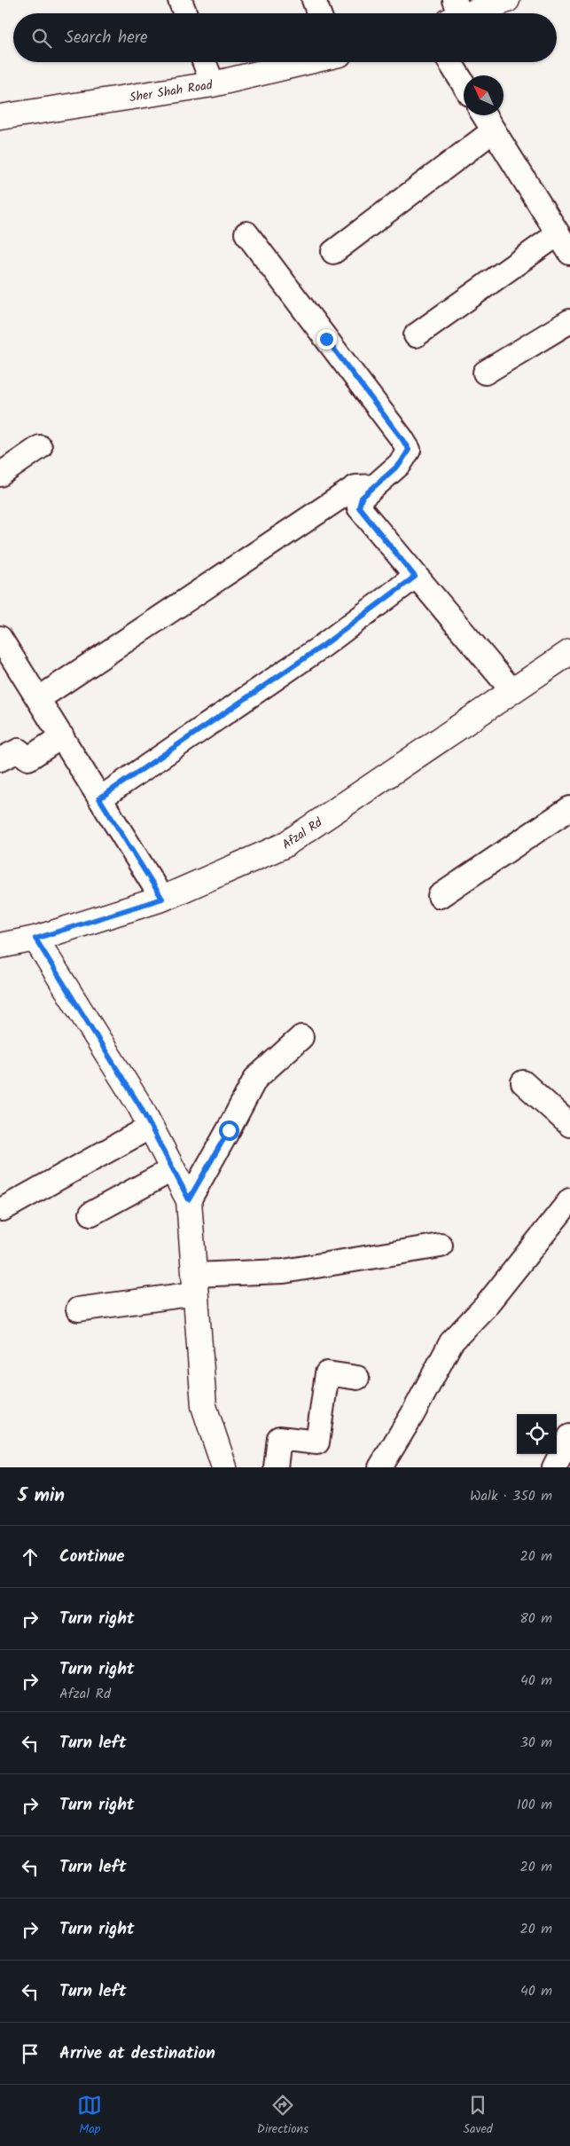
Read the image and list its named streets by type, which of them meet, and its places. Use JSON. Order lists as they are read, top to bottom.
{
  "streets": {
    "street": ["Sher Shah Road", "Afzal Rd"]
  },
  "north": "top left",
  "page": {
    "search": "Search here",
    "heading": ["5 min", "Walk · 350 m"],
    "list": [
      ["Continue", "20 m"],
      ["Turn right", "80 m"],
      ["Turn right", "Afzal Rd", "40 m"],
      ["Turn left", "30 m"],
      ["Turn right", "100 m"],
      ["Turn left", "20 m"],
      ["Turn right", "20 m"],
      ["Turn left", "40 m"],
      "Arrive at destination"
    ],
    "nav": ["Map", "Directions", "Saved"]
  }
}
